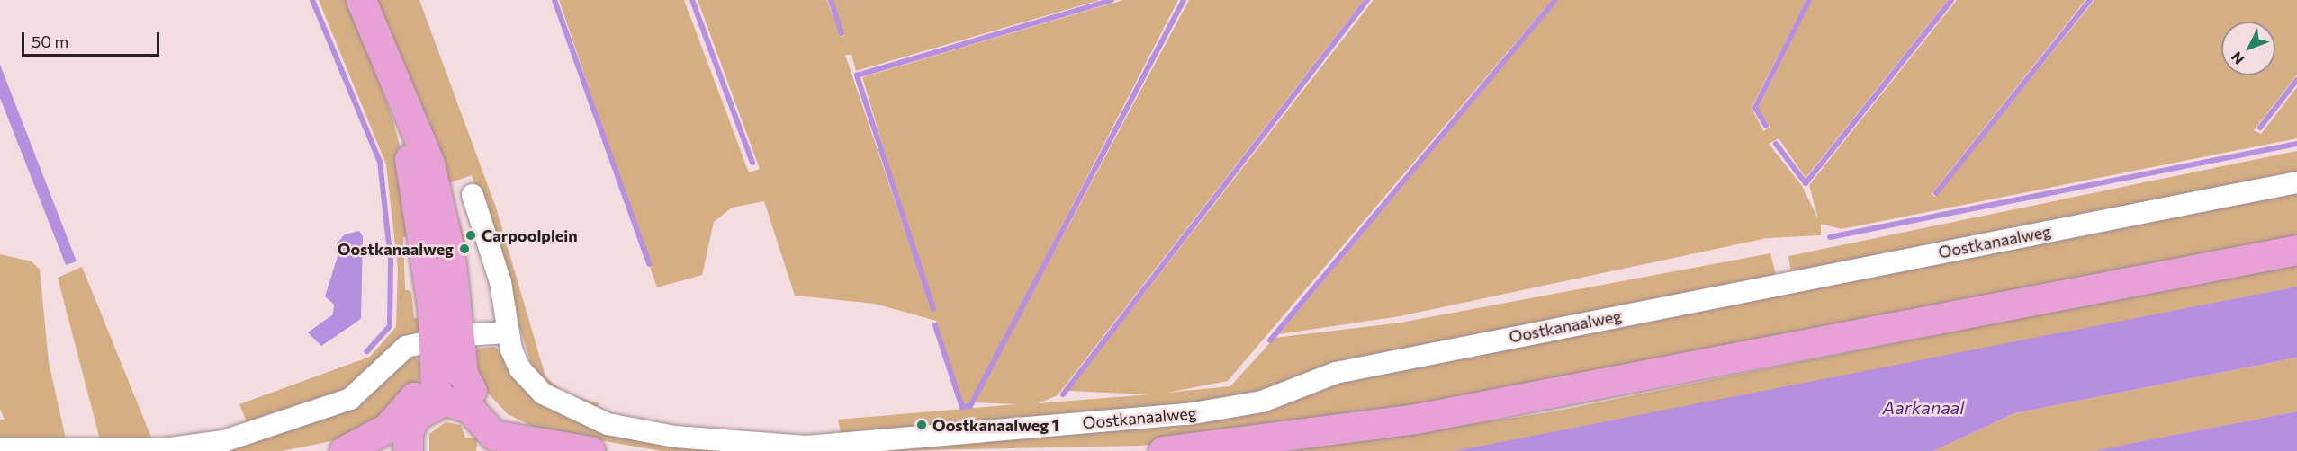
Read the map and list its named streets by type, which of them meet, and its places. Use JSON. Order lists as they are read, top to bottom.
{
  "streets": {
    "main road": ["Oostkanaalweg"]
  },
  "water": ["Aarkanaal"],
  "places": ["Carpoolplein", "Oostkanaalweg", "Oostkanaalweg 1"],
  "scale_bar": "50 m",
  "north": "bottom left"
}
